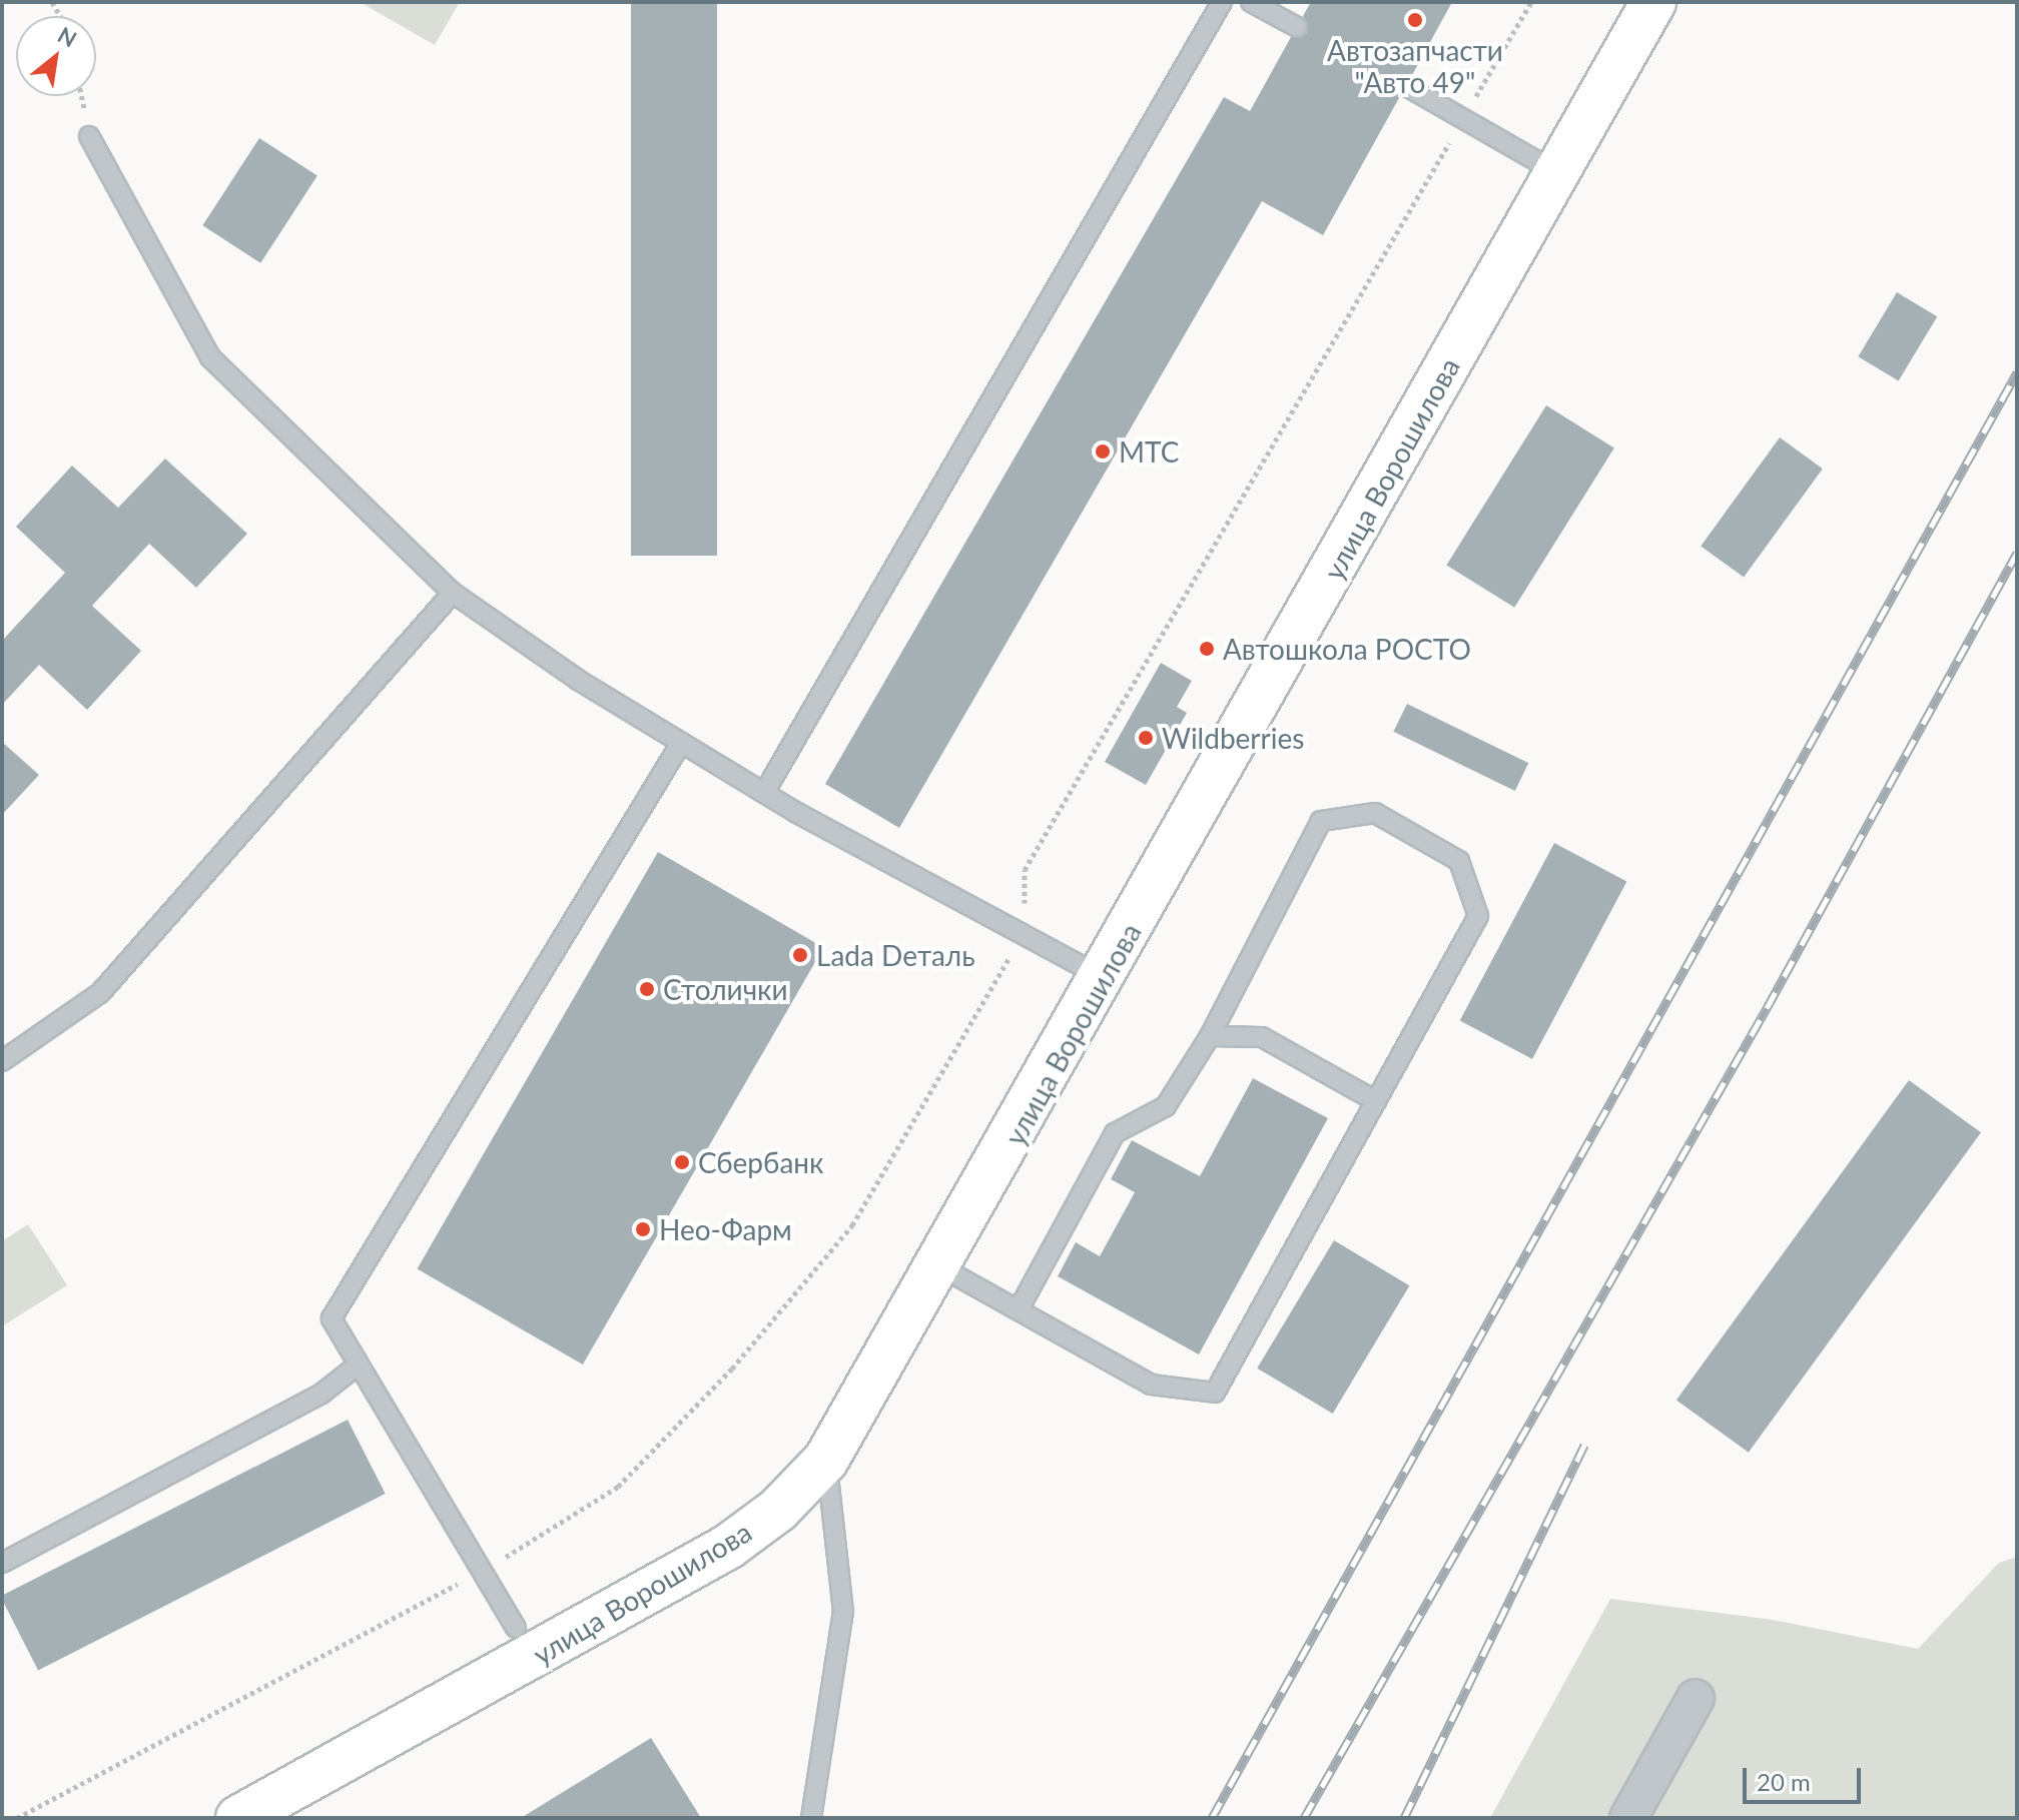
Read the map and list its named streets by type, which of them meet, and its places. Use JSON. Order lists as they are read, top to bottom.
{
  "streets": {
    "main road": ["улица Ворошилова"]
  },
  "places": [
    "Автозапчасти \"Авто 49\"",
    "МТС",
    "Автошкола РОСТО",
    "Wildberries",
    "Lada Dеталь",
    "Столички",
    "Сбербанк",
    "Нео-Фарм"
  ],
  "scale_bar": "20 m",
  "north": "top right"
}
